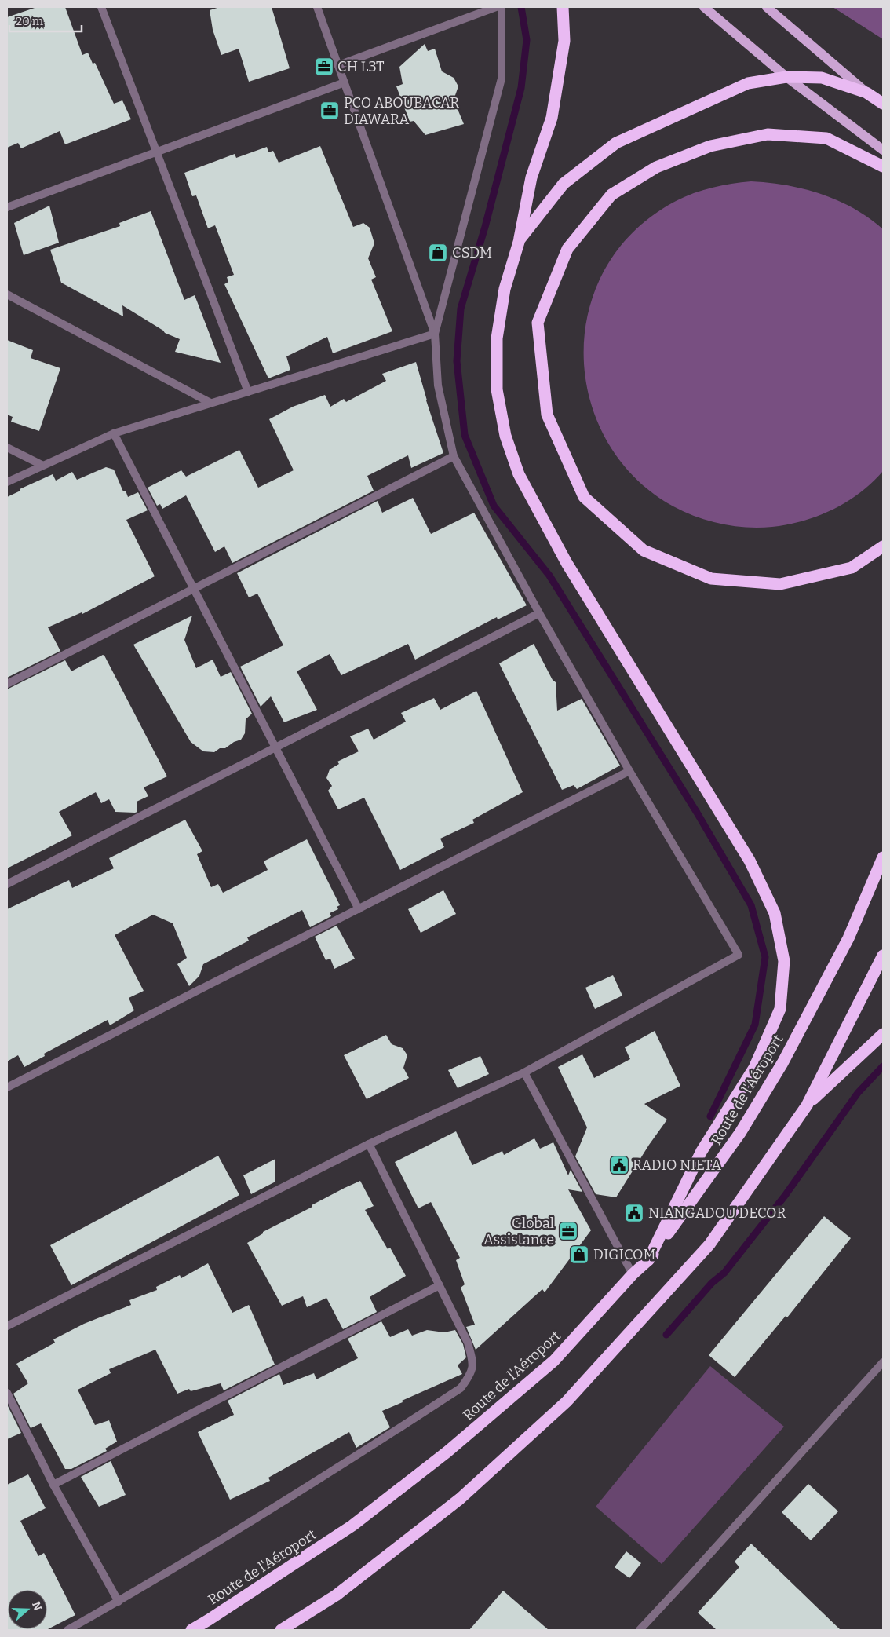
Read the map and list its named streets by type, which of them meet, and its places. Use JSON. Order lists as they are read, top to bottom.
{
  "streets": {
    "highway": ["Route de l'Aéroport"]
  },
  "places": {
    "office": ["CH L3T", "PCO ABOUBACAR DIAWARA", "Global Assistance"],
    "shop": ["CSDM", "DIGICOM"],
    "public building": ["RADIO NIETA", "NIANGADOU DECOR"]
  },
  "scale_bar": "20 m",
  "north": "right"
}
